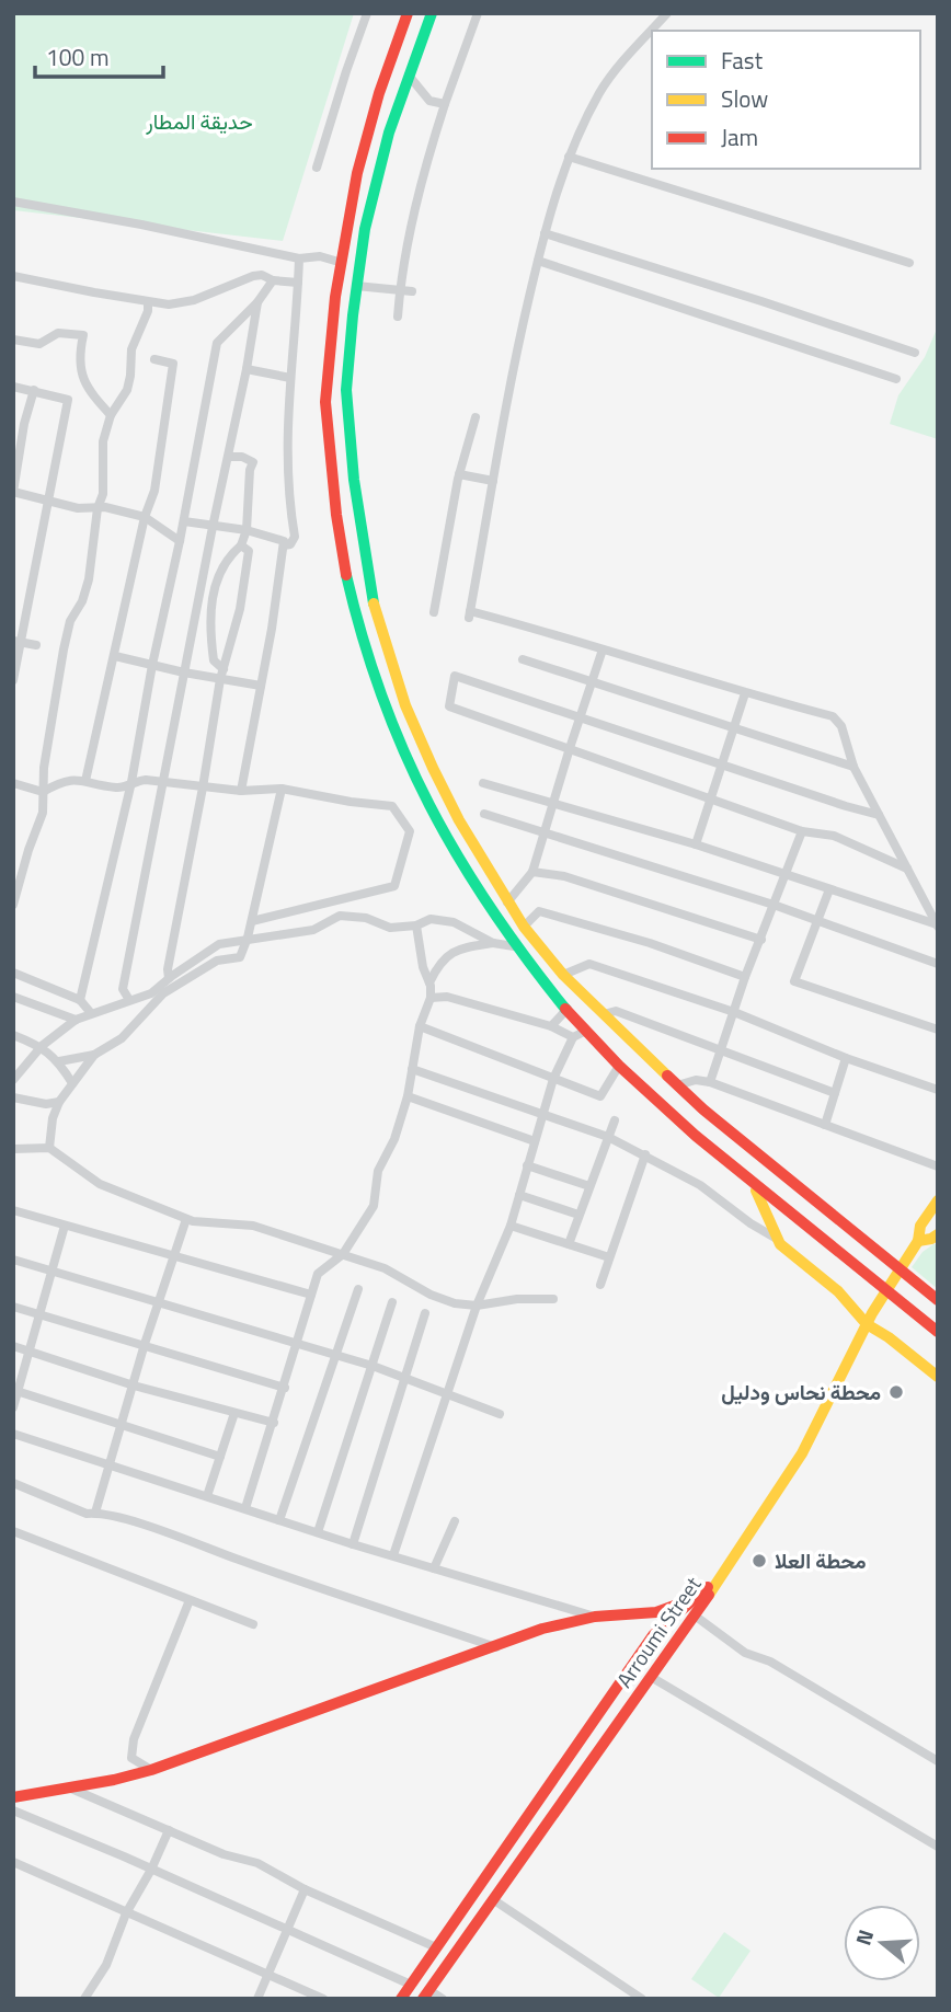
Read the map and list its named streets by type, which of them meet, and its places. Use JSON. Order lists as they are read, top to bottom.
{
  "streets": {
    "main road": ["Arroumi Street"]
  },
  "parks": ["حديقة المطار"],
  "places": ["محطة نحاس ودليل", "محطة العلا"],
  "legend": ["Fast", "Slow", "Jam"],
  "scale_bar": "100 m",
  "north": "left"
}
